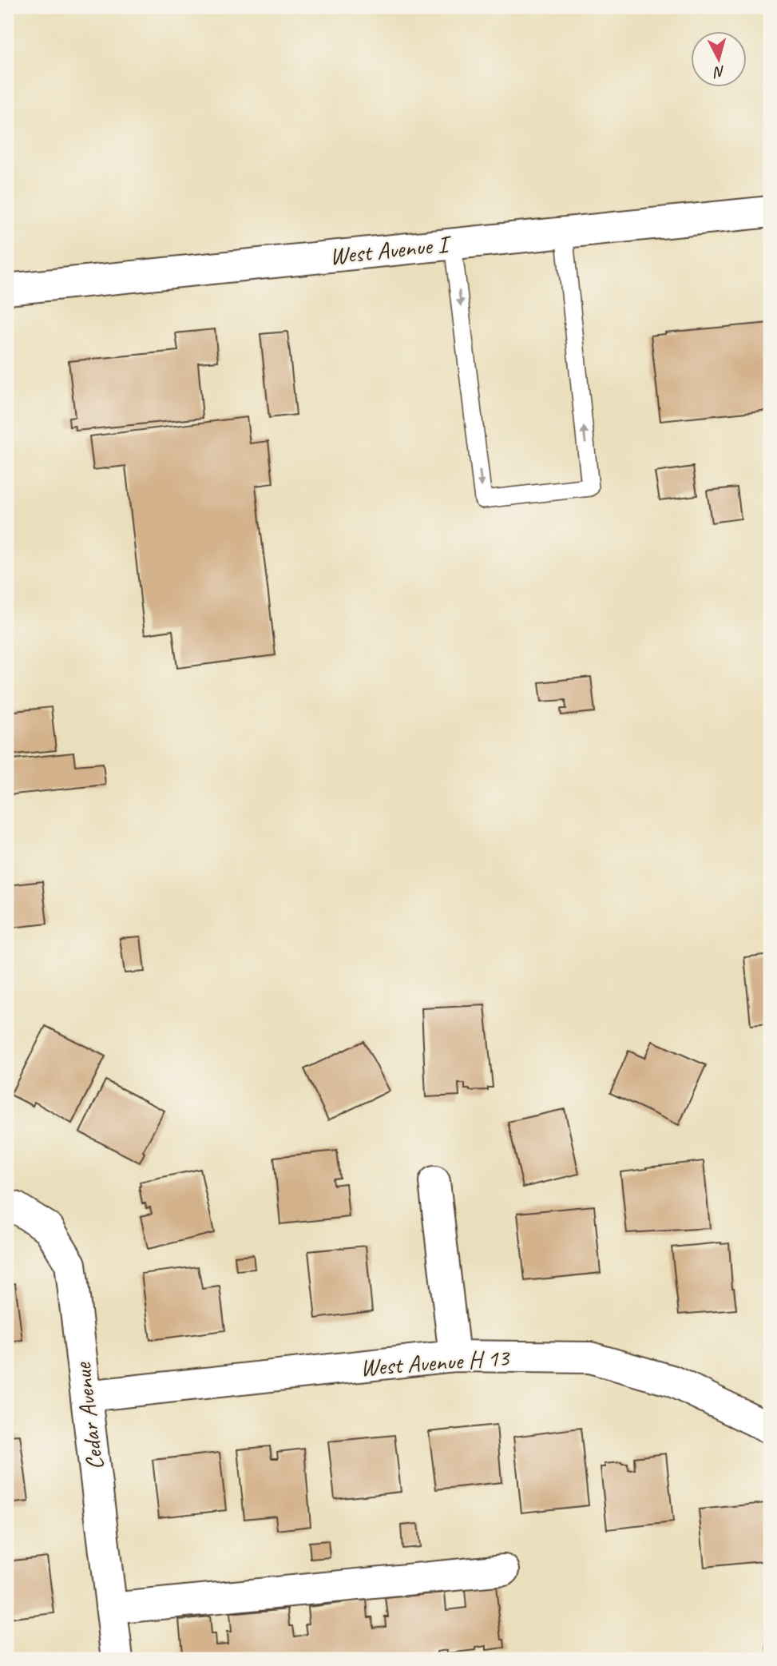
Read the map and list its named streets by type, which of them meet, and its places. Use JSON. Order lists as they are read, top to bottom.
{
  "streets": {
    "street": ["West Avenue I", "West Avenue H 13", "Cedar Avenue"]
  },
  "crossings": [
    ["West Avenue H 13", "Cedar Avenue"]
  ],
  "north": "bottom"
}
